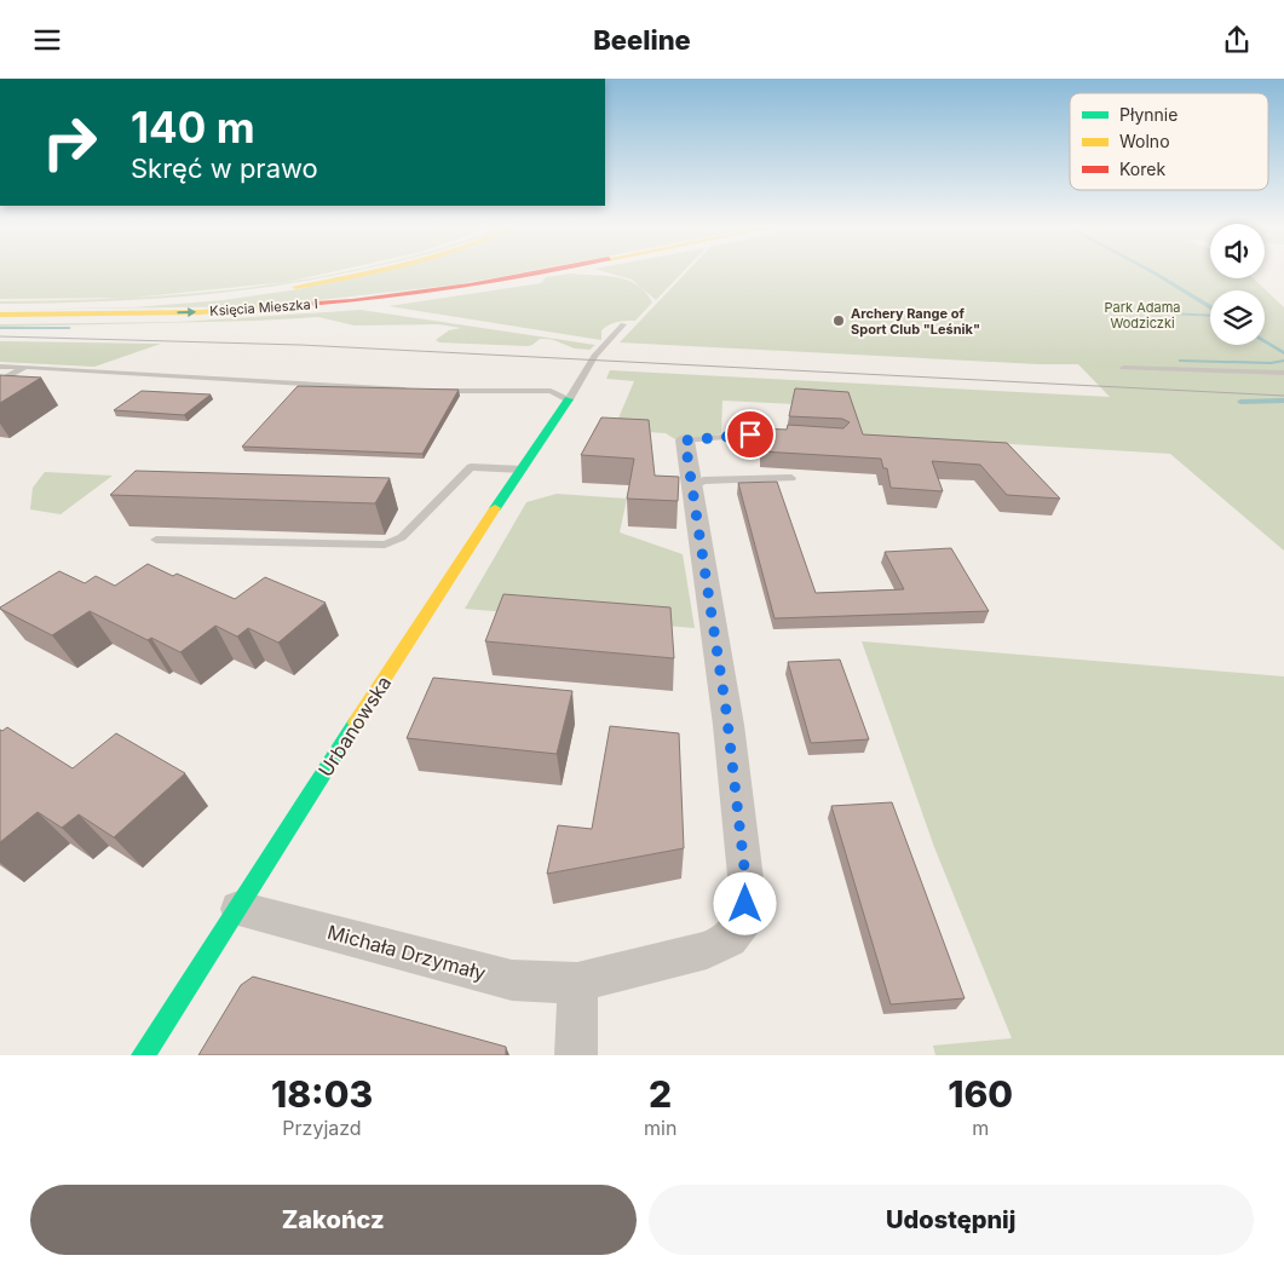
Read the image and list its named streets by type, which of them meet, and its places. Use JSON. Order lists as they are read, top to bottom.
{
  "streets": {
    "street": ["Księcia Mieszka I", "Urbanowska", "Michała Drzymały"]
  },
  "crossings": [
    ["Urbanowska", "Michała Drzymały"]
  ],
  "parks": ["Park Adama Wodziczki"],
  "places": ["Archery Range of Sport Club \"Leśnik\""],
  "legend": ["Płynnie", "Wolno", "Korek"],
  "page": {
    "header": "Beeline",
    "turn": ["140 m", "Skręć w prawo"],
    "eta": [
      "18:03",
      "Przyjazd",
      "2",
      "min",
      "160",
      "m"
    ],
    "buttons": ["Zakończ", "Udostępnij"]
  }
}
